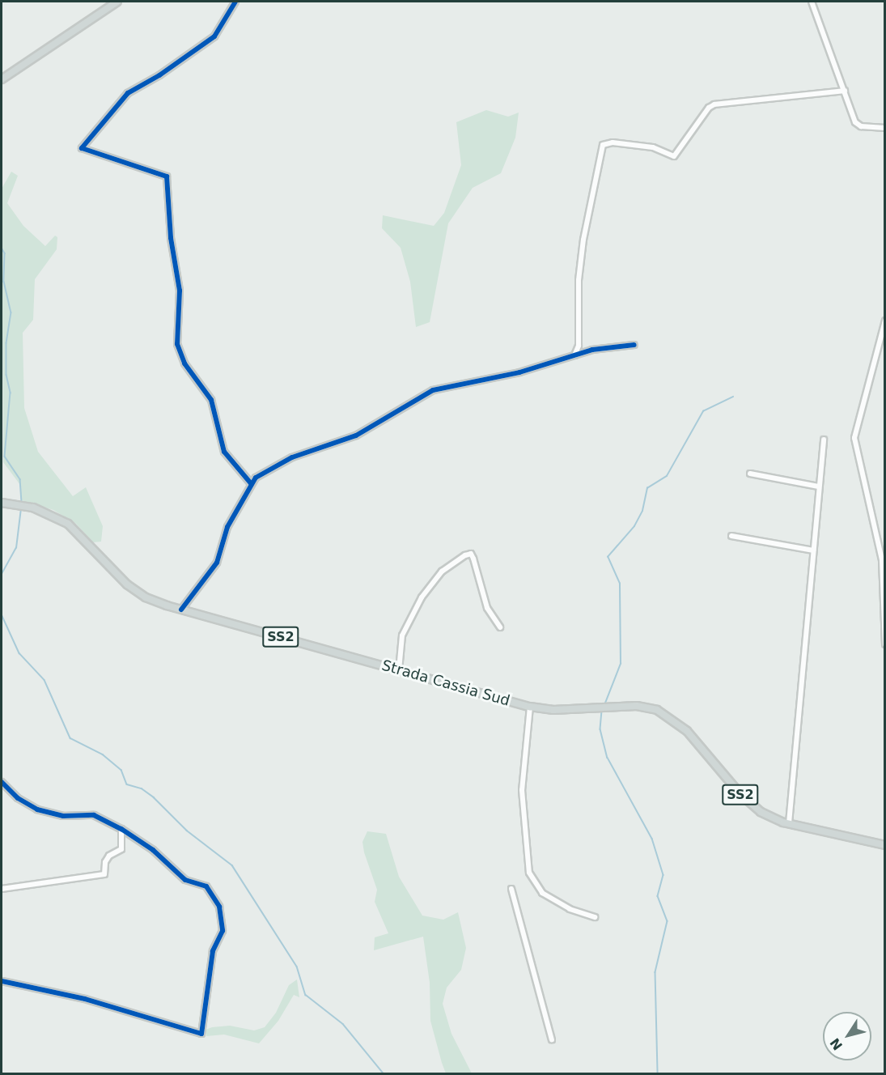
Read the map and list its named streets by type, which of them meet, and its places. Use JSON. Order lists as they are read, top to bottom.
{
  "streets": {
    "main road": ["SS2", "Strada Cassia Sud"]
  },
  "north": "bottom left"
}
